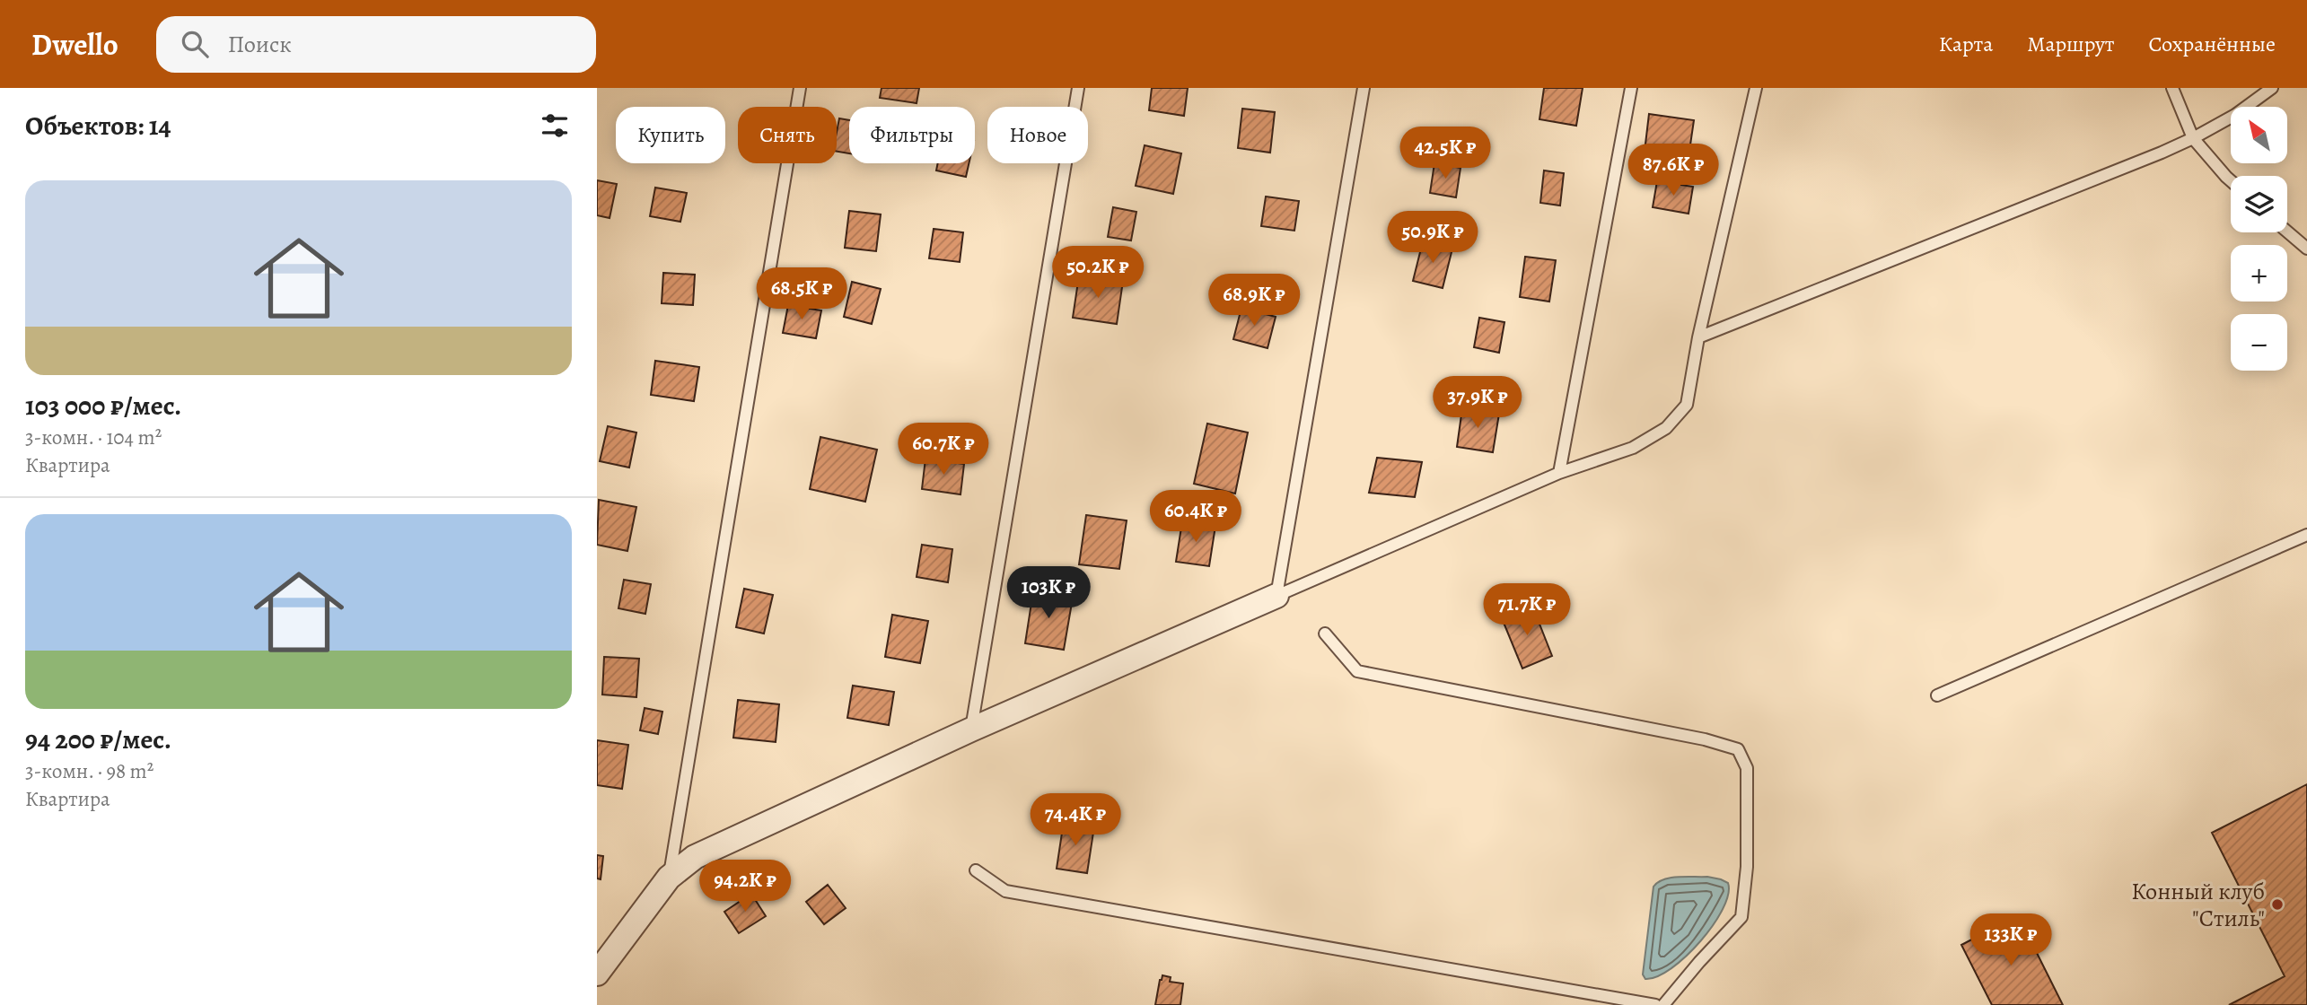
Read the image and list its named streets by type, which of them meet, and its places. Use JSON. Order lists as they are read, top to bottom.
{
  "places": ["Конный клуб \"Стиль\""],
  "north": "top left",
  "page": {
    "header": "Dwello",
    "search": "Поиск",
    "nav": ["Карта", "Маршрут", "Сохранённые"],
    "heading": "Объектов: 14",
    "map_buttons": ["+", "−"],
    "chip": [
      "Купить",
      "Снять",
      "Фильтры",
      "Новое"
    ],
    "price": [
      "42.5K ₽",
      "87.6K ₽",
      "50.9K ₽",
      "50.2K ₽",
      "68.5K ₽",
      "68.9K ₽",
      "37.9K ₽",
      "60.7K ₽",
      "60.4K ₽",
      "103K ₽",
      "71.7K ₽",
      "74.4K ₽",
      "94.2K ₽",
      "133K ₽"
    ],
    "list": [
      {
        "name": "103 000 ₽/мес.",
        "note": "3-комн. · 104 m² · Квартира"
      },
      {
        "name": "94 200 ₽/мес.",
        "note": "3-комн. · 98 m² · Квартира"
      }
    ]
  }
}
